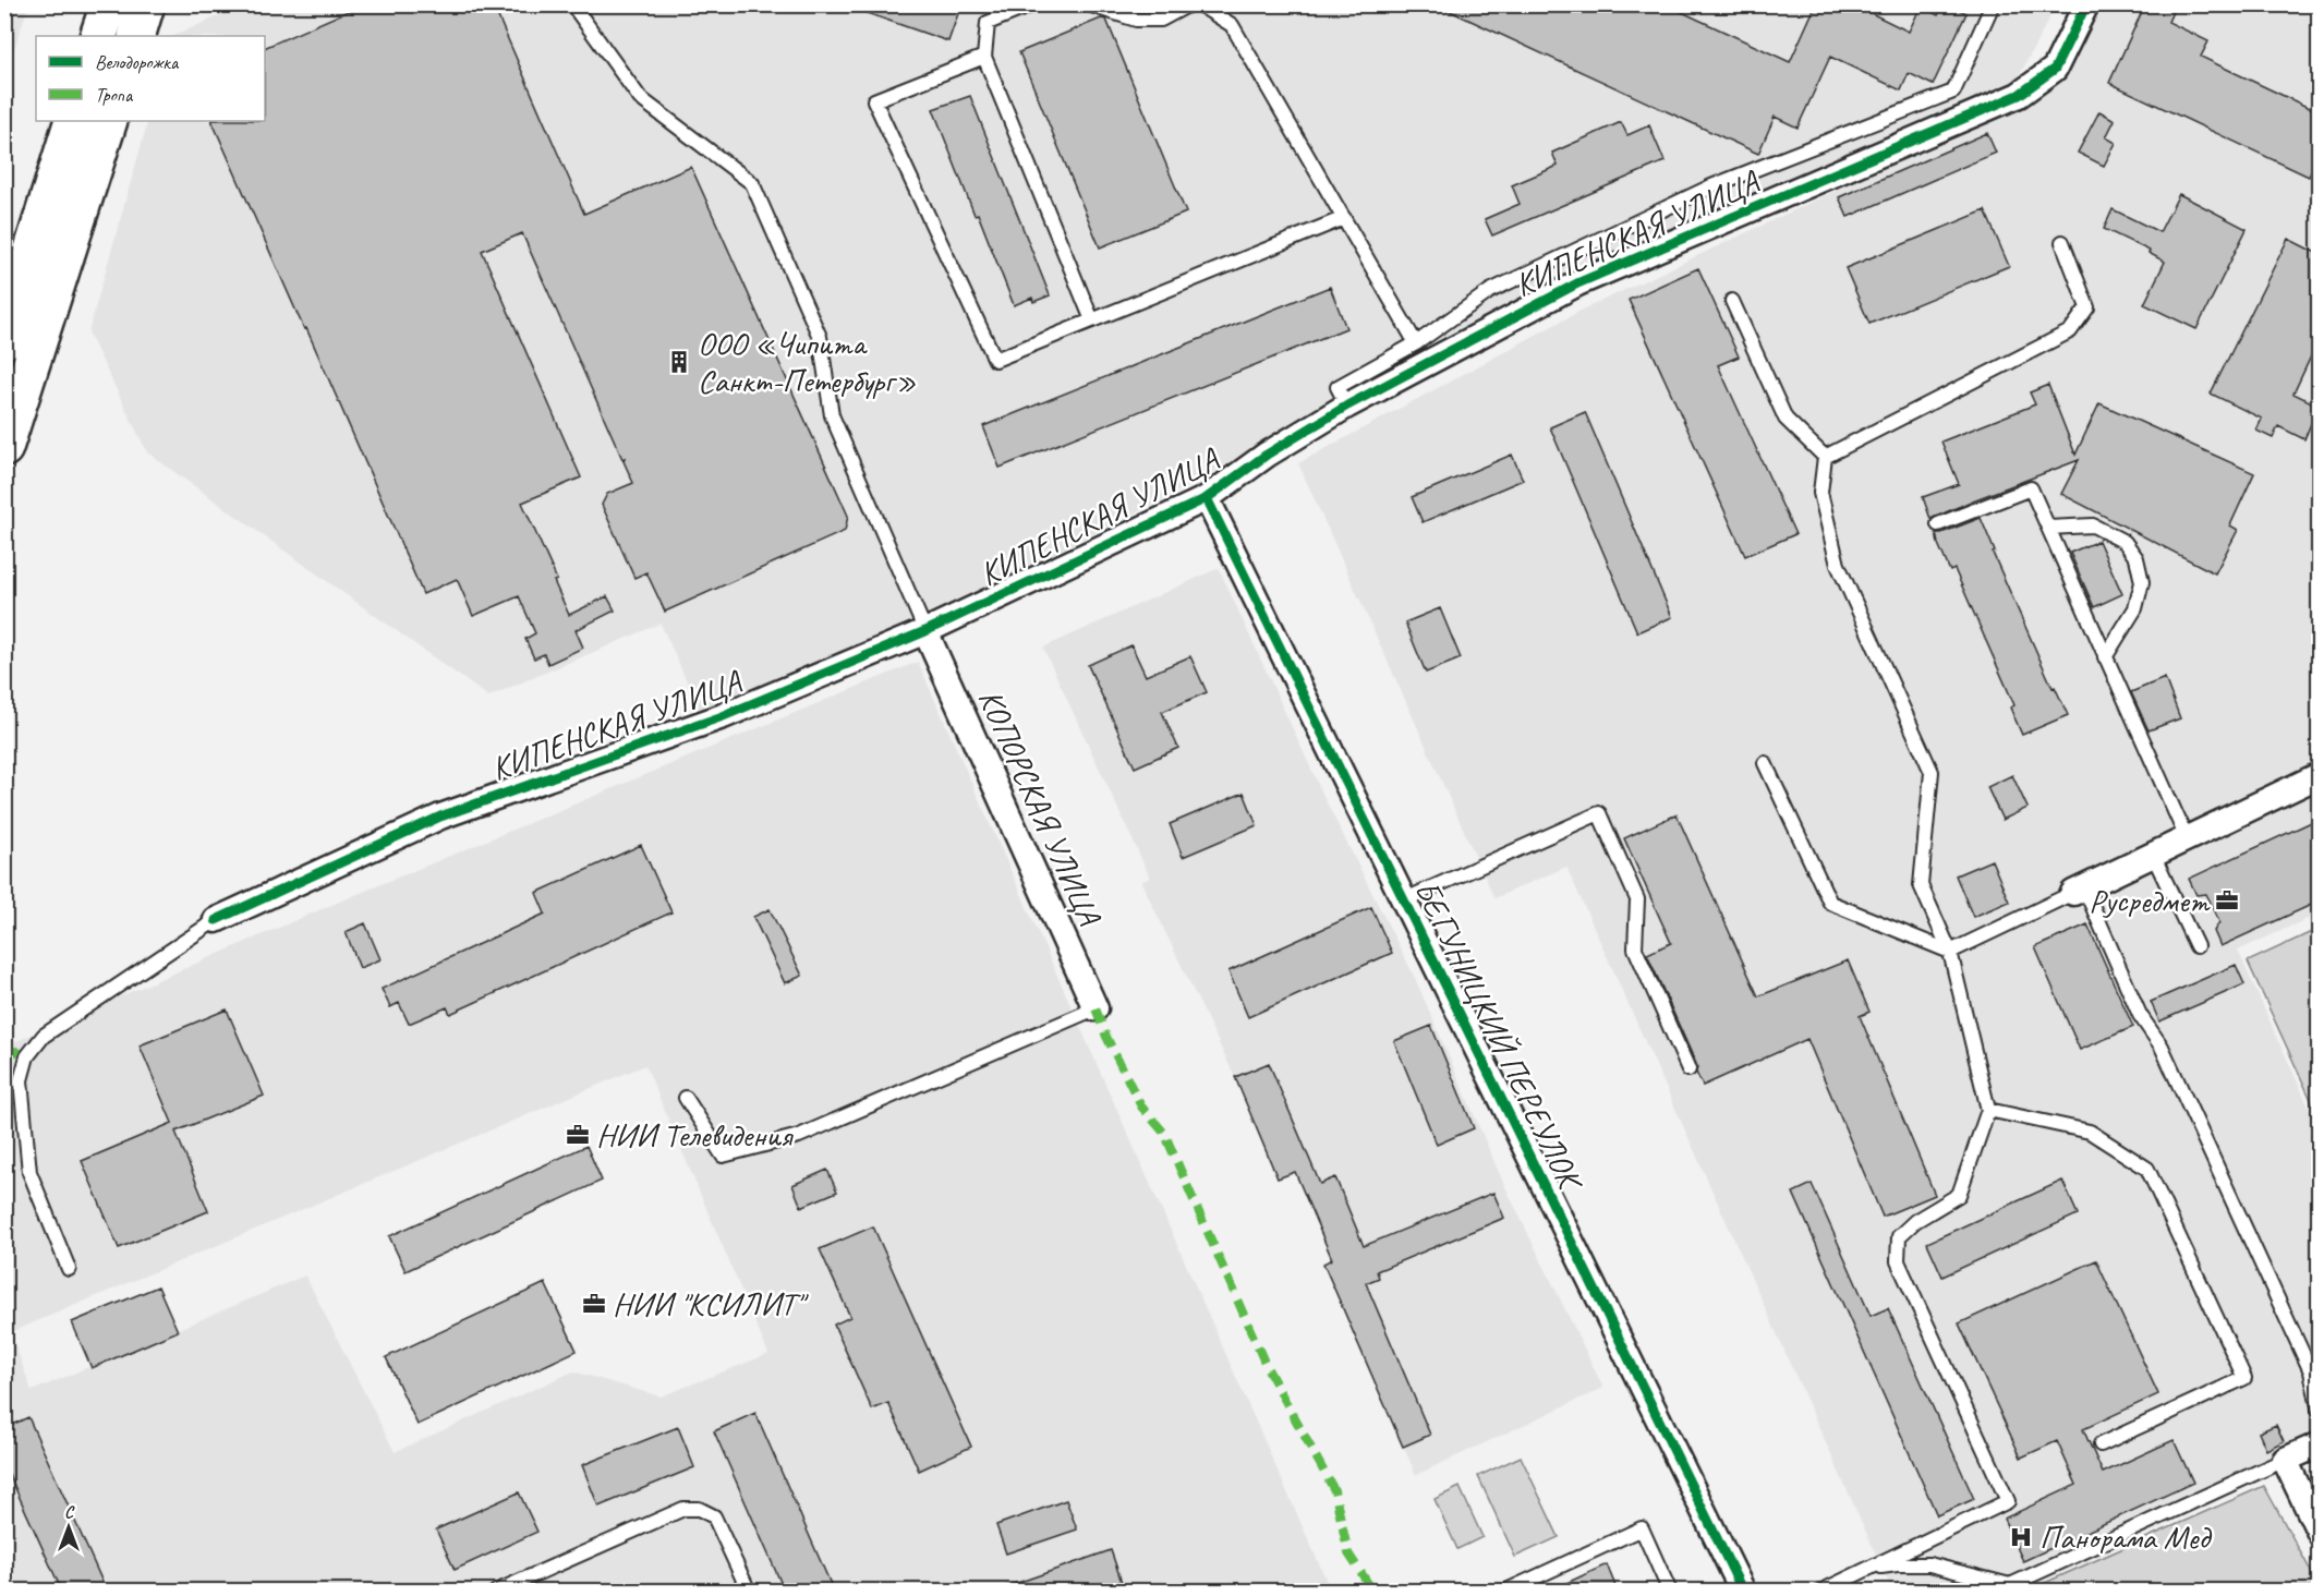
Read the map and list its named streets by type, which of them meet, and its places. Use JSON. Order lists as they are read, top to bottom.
{
  "streets": {
    "street": ["КИПЕНСКАЯ УЛИЦА", "КОПОРСКАЯ УЛИЦА", "БЕГУНИЦКИЙ ПЕРЕУЛОК"]
  },
  "crossings": [
    ["КИПЕНСКАЯ УЛИЦА", "КОПОРСКАЯ УЛИЦА"],
    ["КИПЕНСКАЯ УЛИЦА", "БЕГУНИЦКИЙ ПЕРЕУЛОК"]
  ],
  "places": {
    "building": ["ООО «Чипита Санкт-Петербург»"],
    "office": ["Русредмет", "НИИ Телевидения", "НИИ \"КСИЛИТ\""],
    "hospital": ["Панорама Мед"]
  },
  "legend": ["Велодорожка", "Тропа"],
  "north": "top"
}
